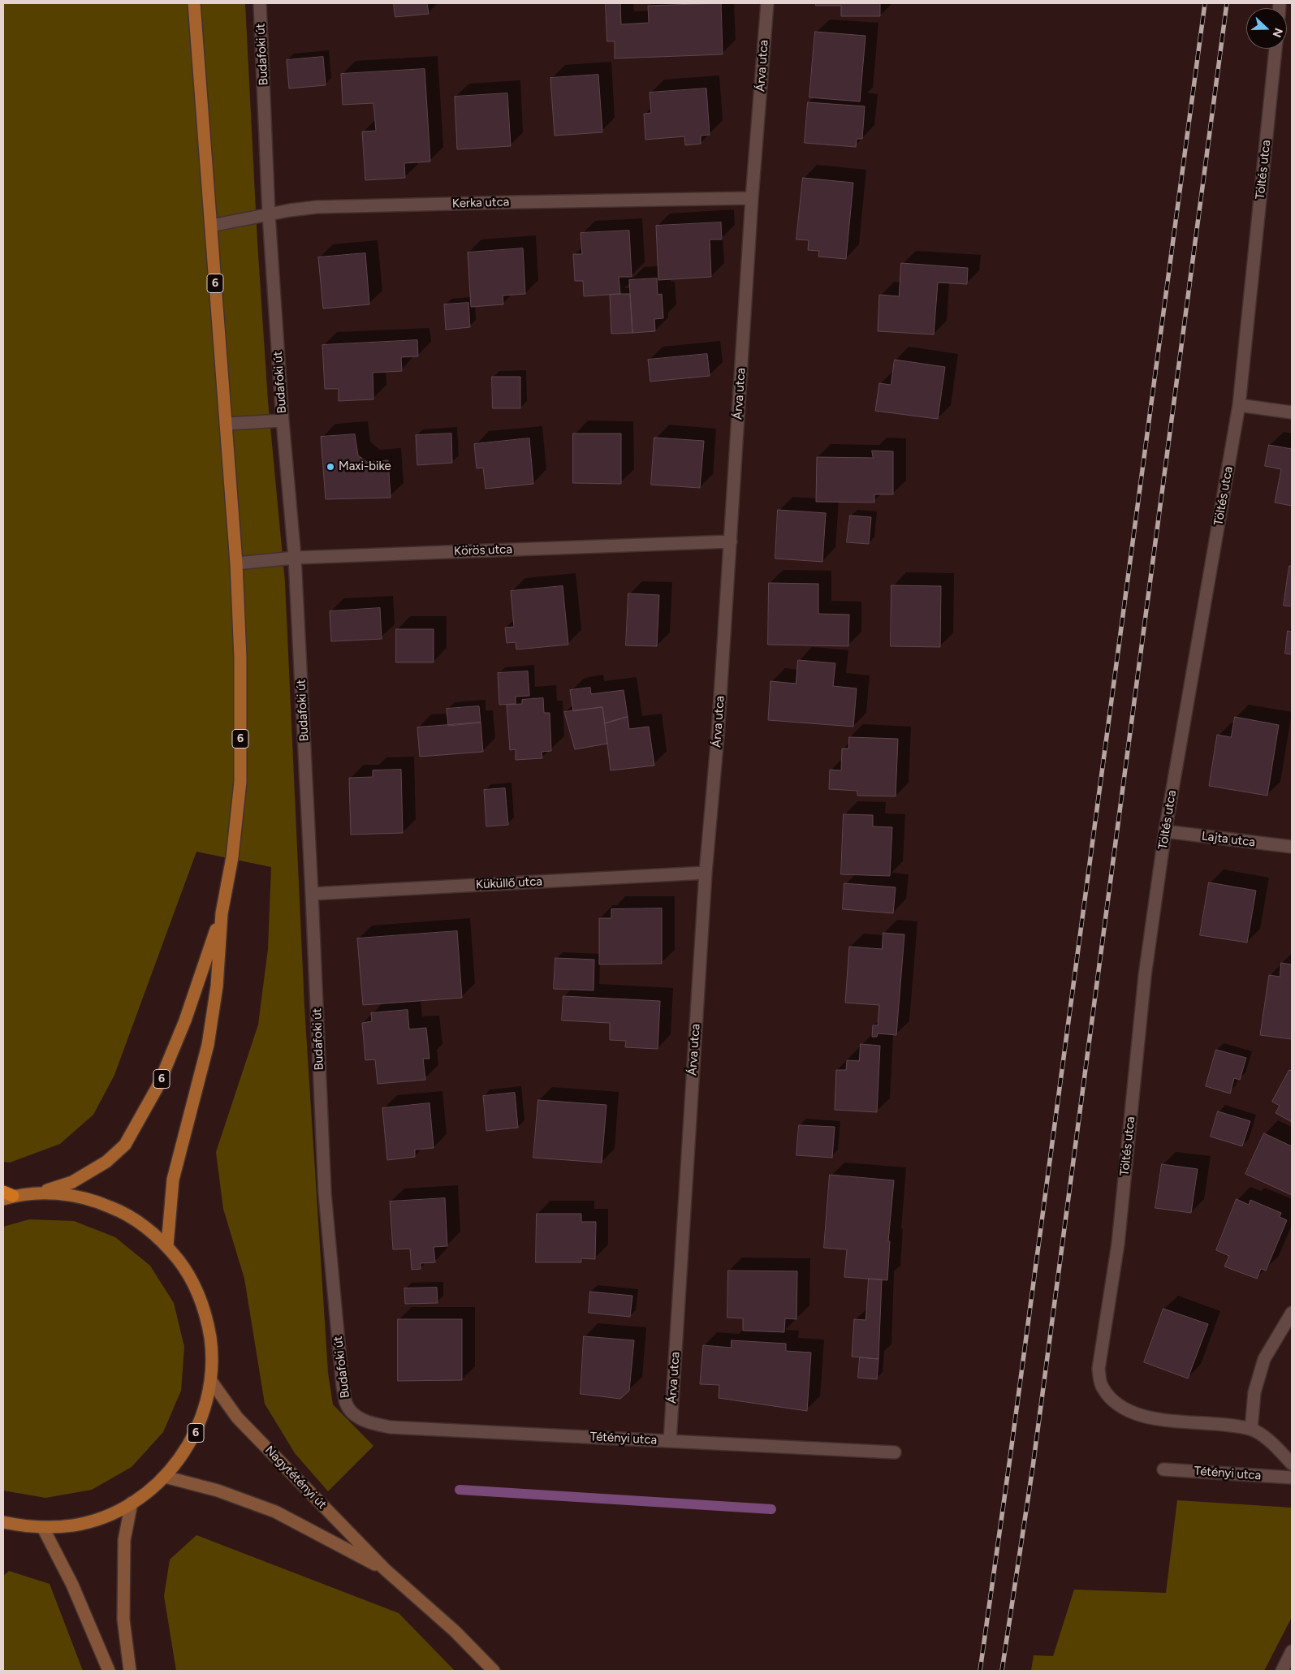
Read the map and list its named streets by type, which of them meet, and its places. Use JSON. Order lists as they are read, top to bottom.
{
  "streets": {
    "main road": ["6", "Nagytétényi út"],
    "street": [
      "Budafoki út",
      "Árva utca",
      "Töltés utca",
      "Kerka utca",
      "Körös utca",
      "Lajta utca",
      "Küküllő utca",
      "Tétényi utca"
    ]
  },
  "crossings": [
    ["Budafoki út", "Kerka utca"],
    ["Budafoki út", "Körös utca"],
    ["Budafoki út", "Küküllő utca"],
    ["Budafoki út", "Tétényi utca"],
    ["Árva utca", "Kerka utca"],
    ["Árva utca", "Körös utca"],
    ["Árva utca", "Küküllő utca"],
    ["Árva utca", "Tétényi utca"],
    ["Töltés utca", "Lajta utca"],
    ["Kerka utca", "6"],
    ["6", "Körös utca"],
    ["6", "Nagytétényi út"]
  ],
  "places": ["Maxi-bike"],
  "north": "right"
}
